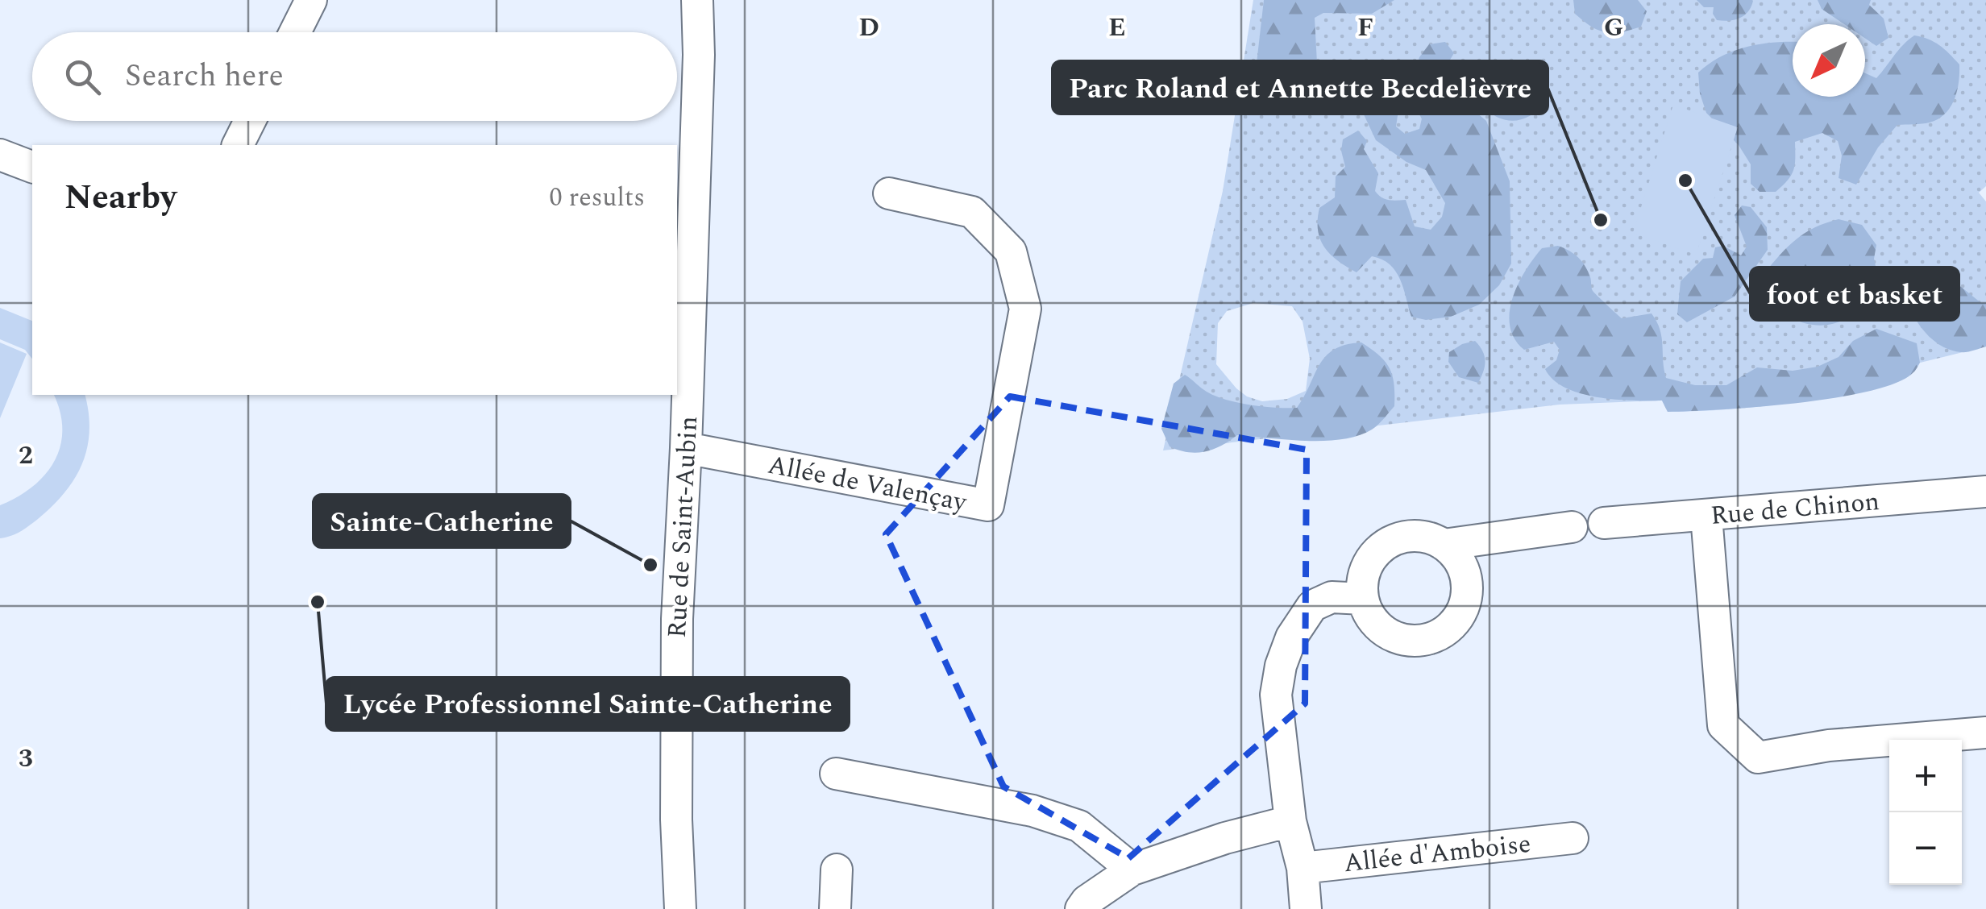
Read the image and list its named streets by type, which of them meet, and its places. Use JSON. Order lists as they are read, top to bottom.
{
  "streets": {
    "street": [
      "Allée de Valençay",
      "Rue de Chinon",
      "Rue de Saint-Aubin",
      "Allée d'Amboise"
    ]
  },
  "crossings": [
    ["Allée de Valençay", "Rue de Saint-Aubin"]
  ],
  "places": [
    "foot et basket",
    "Parc Roland et Annette Becdelièvre",
    "Sainte-Catherine",
    "Lycée Professionnel Sainte-Catherine"
  ],
  "north": "bottom left",
  "page": {
    "search": "Search here",
    "heading": ["Nearby", "0 results"],
    "map_buttons": ["+", "−"]
  },
  "grid": {
    "columns": [
      "D",
      "E",
      "F",
      "G"
    ],
    "rows": ["2", "3"]
  }
}
